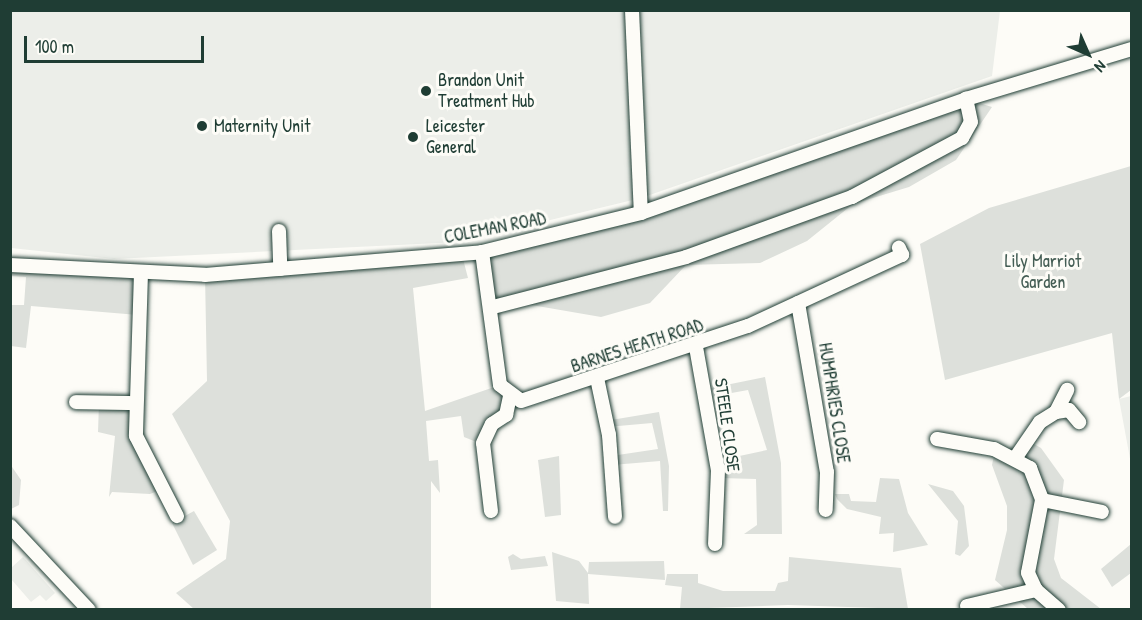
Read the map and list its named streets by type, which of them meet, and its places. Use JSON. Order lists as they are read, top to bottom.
{
  "streets": {
    "street": [
      "COLEMAN ROAD",
      "BARNES HEATH ROAD",
      "HUMPHRIES CLOSE",
      "STEELE CLOSE"
    ]
  },
  "crossings": [
    ["BARNES HEATH ROAD", "HUMPHRIES CLOSE"],
    ["BARNES HEATH ROAD", "STEELE CLOSE"]
  ],
  "parks": ["Lily Marriot Garden"],
  "places": ["Brandon Unit Treatment Hub", "Maternity Unit", "Leicester General"],
  "scale_bar": "100 m",
  "north": "bottom right"
}
